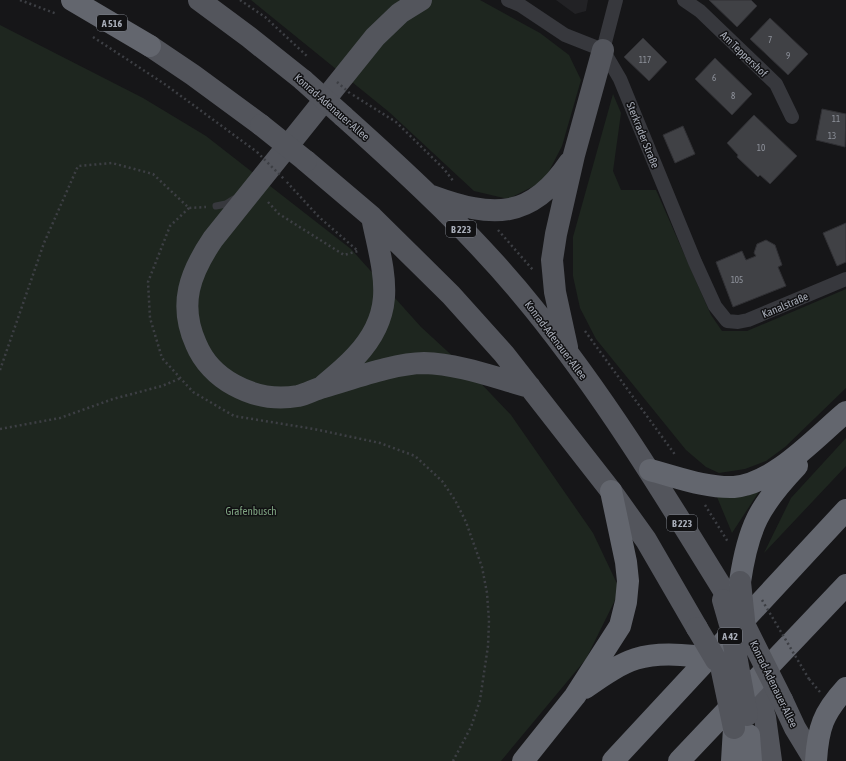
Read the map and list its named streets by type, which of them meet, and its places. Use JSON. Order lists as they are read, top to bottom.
{
  "streets": {
    "highway": ["A 516", "A 42"],
    "main road": ["Konrad-Adenauer-Allee", "B 223"],
    "street": ["Am Teppershof", "Sterkrader Straße", "Kanalstraße"]
  },
  "crossings": [
    ["A 516", "Konrad-Adenauer-Allee"],
    ["Sterkrader Straße", "Kanalstraße"]
  ],
  "parks": ["Grafenbusch"],
  "house_numbers": [
    "7",
    "9",
    "117",
    "6",
    "8",
    "11",
    "13",
    "10",
    "105"
  ]
}
